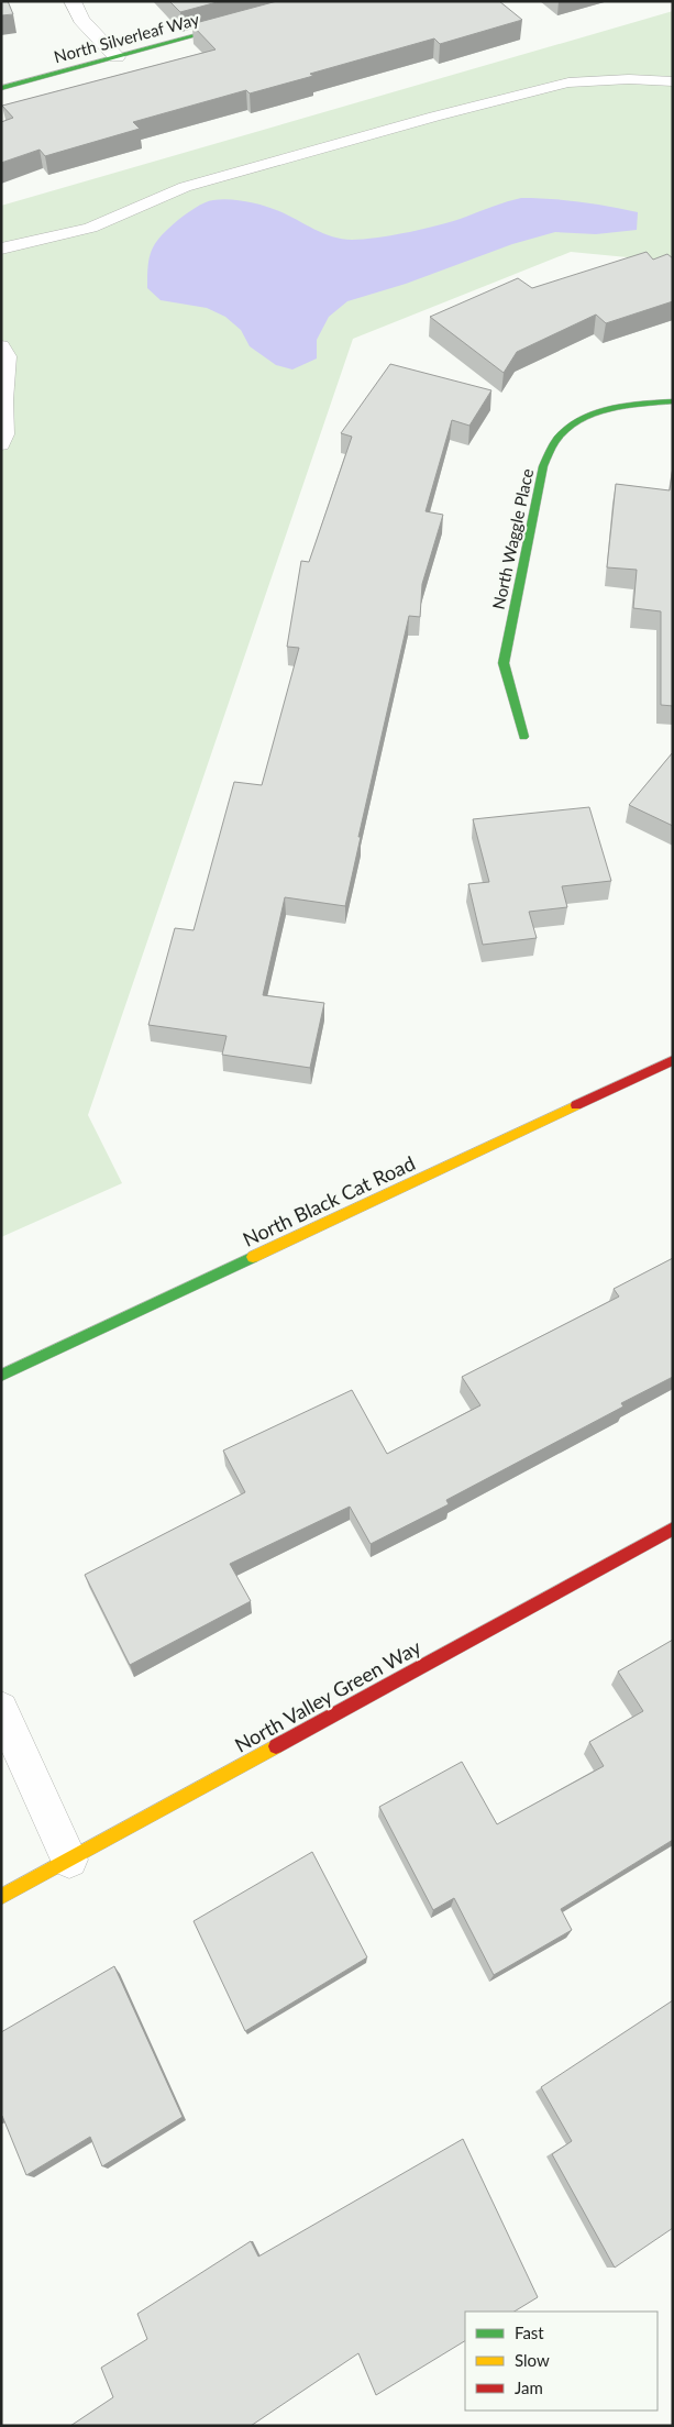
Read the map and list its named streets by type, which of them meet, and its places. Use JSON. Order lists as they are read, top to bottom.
{
  "streets": {
    "street": [
      "North Silverleaf Way",
      "North Waggle Place",
      "North Black Cat Road",
      "North Valley Green Way"
    ]
  },
  "legend": ["Fast", "Slow", "Jam"]
}
